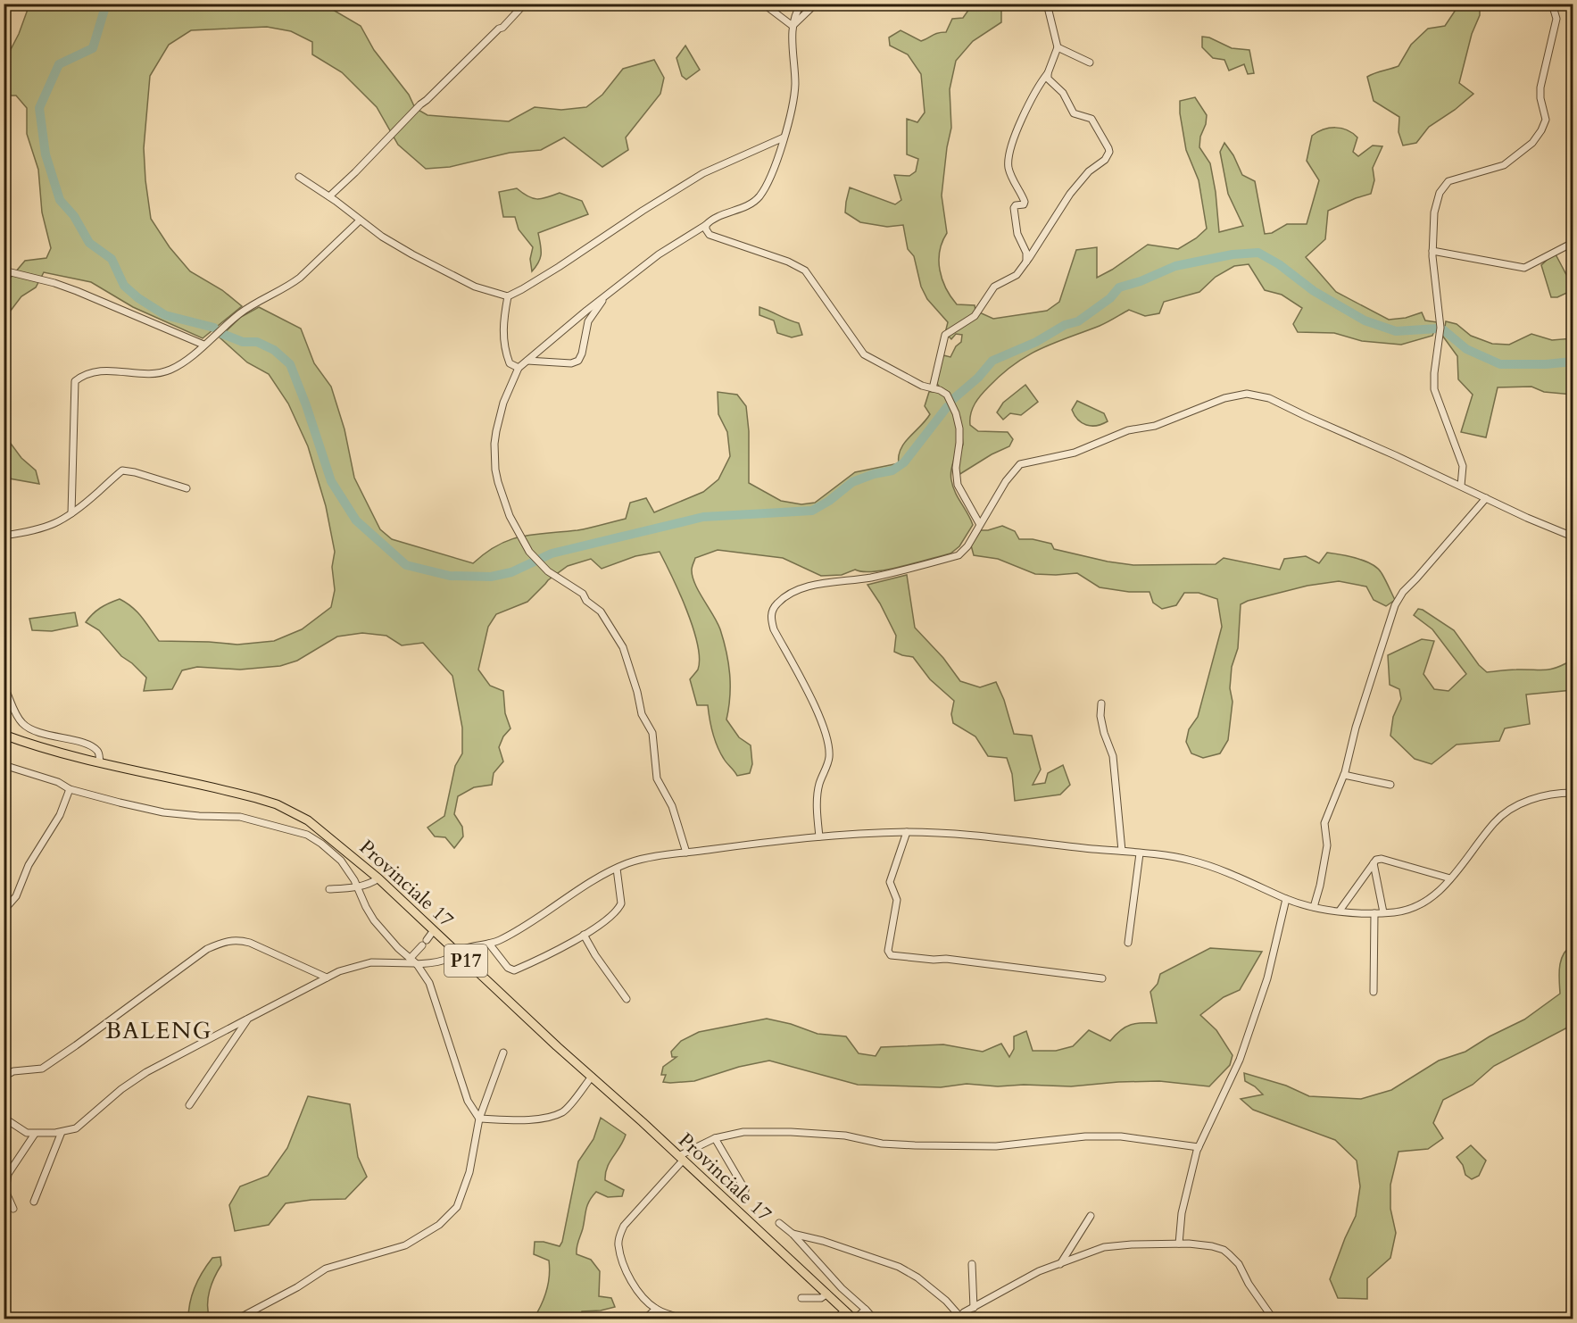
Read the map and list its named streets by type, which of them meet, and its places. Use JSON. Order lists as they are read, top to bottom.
{
  "streets": {
    "main road": ["Provinciale 17", "P17"]
  },
  "districts": ["BALENG"]
}
